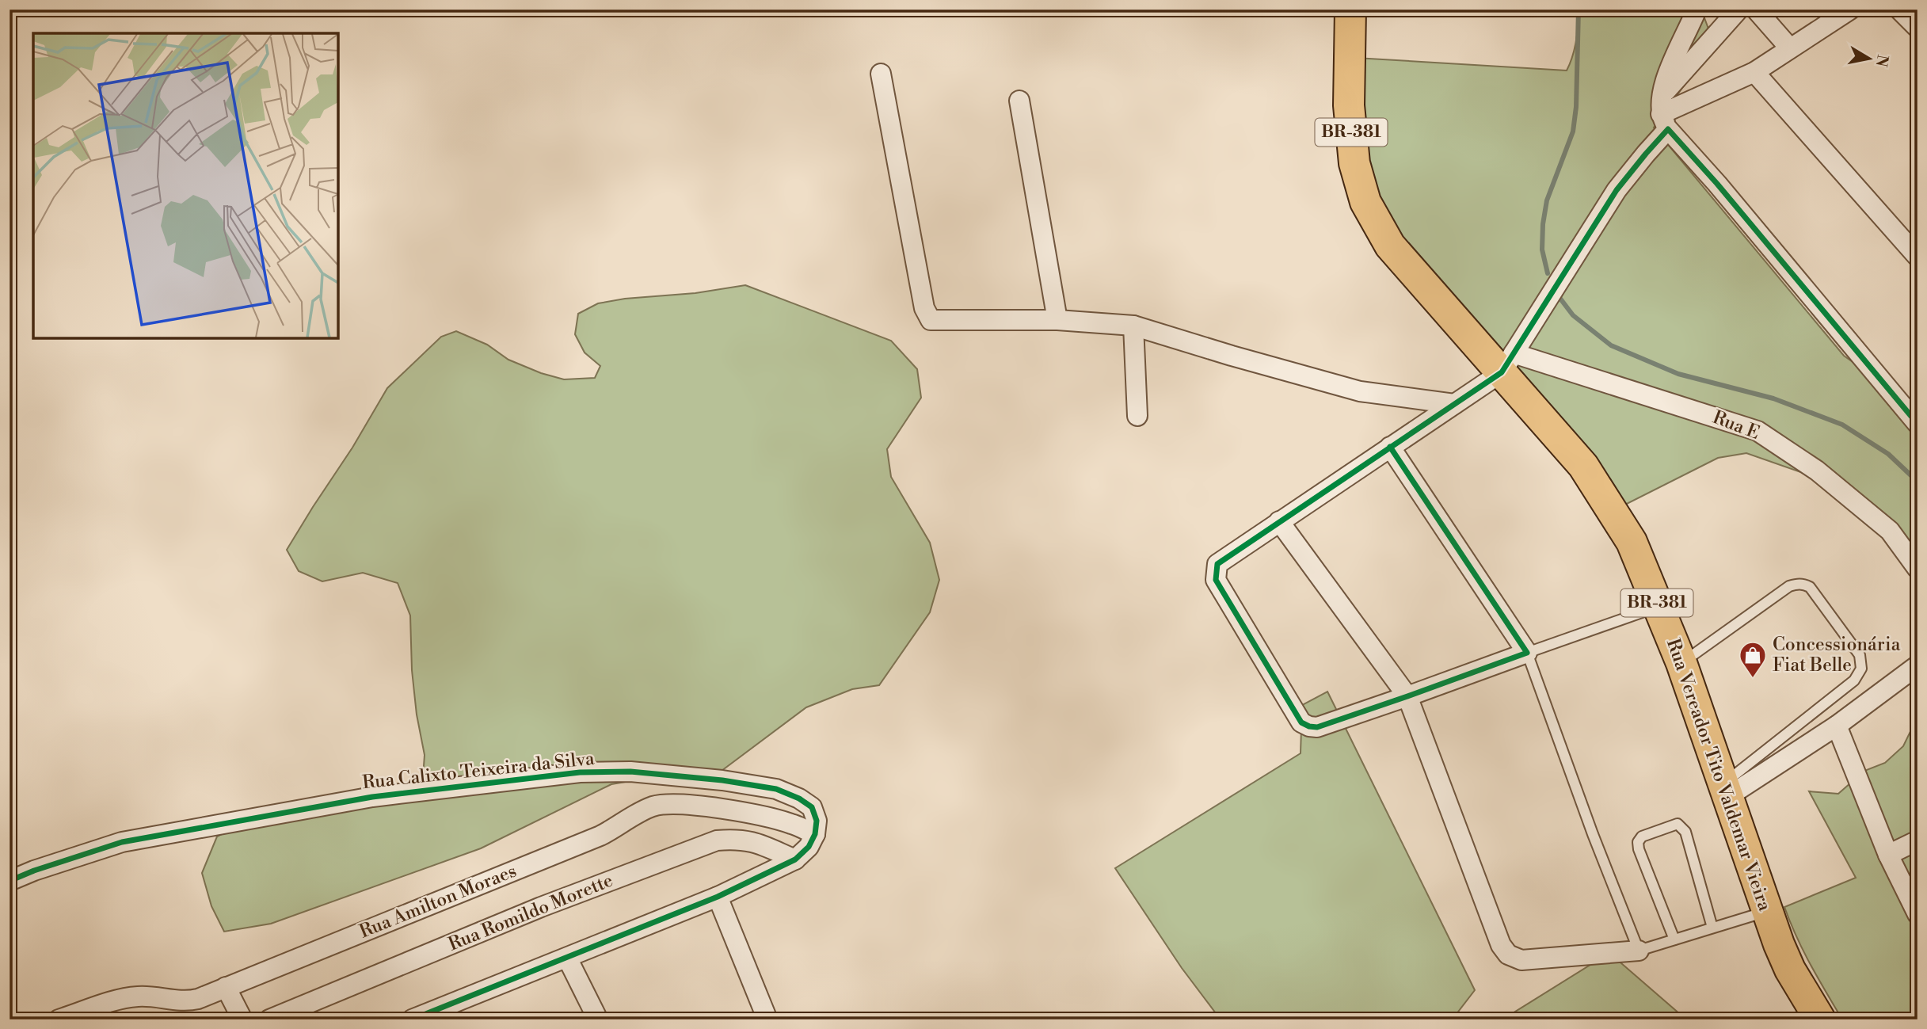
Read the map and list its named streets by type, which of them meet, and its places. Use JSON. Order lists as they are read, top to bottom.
{
  "streets": {
    "main road": ["BR-381", "Rua Vereador Tito Valdemar Vieira"],
    "street": [
      "Rua E",
      "Rua Calixto Teixeira da Silva",
      "Rua Amilton Moraes",
      "Rua Romildo Morette"
    ]
  },
  "crossings": [
    ["Rua E", "Rua Vereador Tito Valdemar Vieira"],
    ["Rua Calixto Teixeira da Silva", "Rua Amilton Moraes"]
  ],
  "places": {
    "shop": ["Concessionária Fiat Belle"]
  },
  "north": "right"
}
